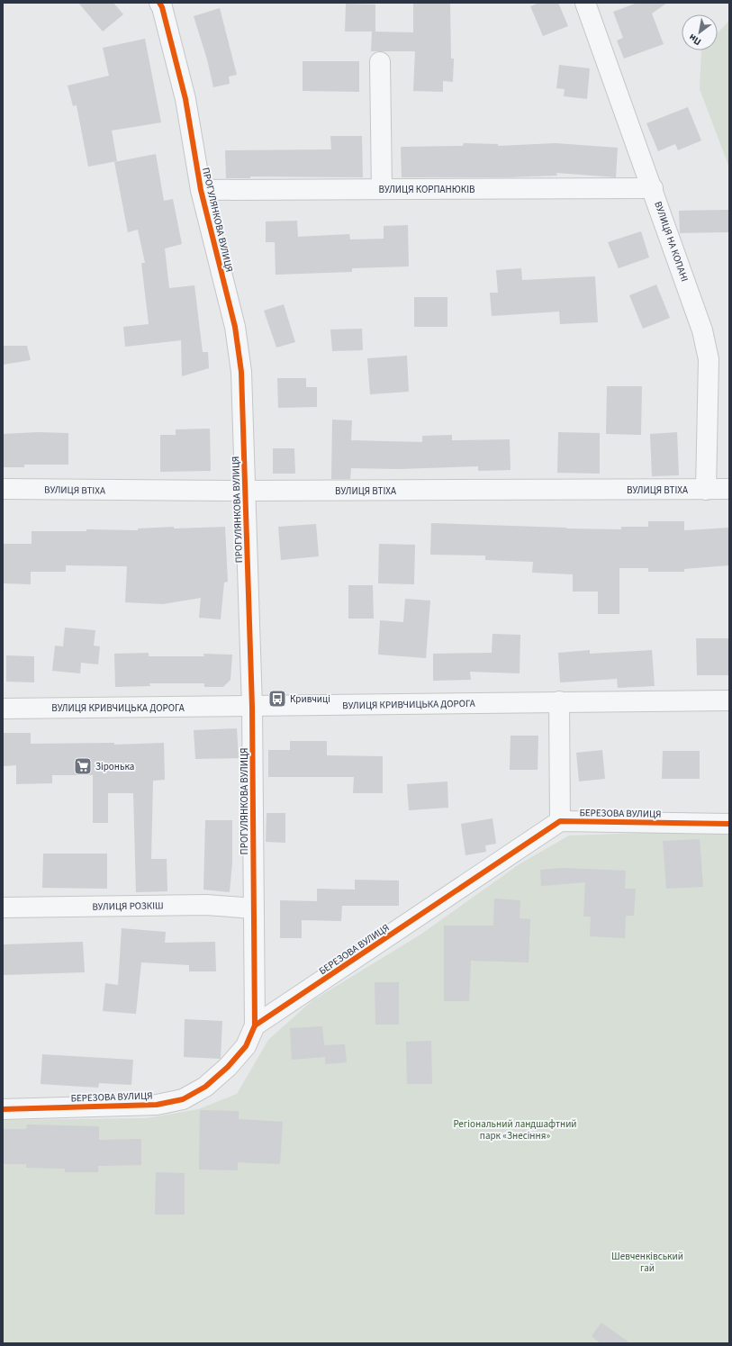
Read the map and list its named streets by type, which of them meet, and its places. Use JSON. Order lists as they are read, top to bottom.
{
  "streets": {
    "street": [
      "ВУЛИЦЯ КОРПАНЮКІВ",
      "ПРОГУЛЯНКОВА ВУЛИЦЯ",
      "ВУЛИЦЯ НА КОПАНІ",
      "ВУЛИЦЯ ВТІХА",
      "ВУЛИЦЯ КРИВЧИЦЬКА ДОРОГА",
      "БЕРЕЗОВА ВУЛИЦЯ",
      "ВУЛИЦЯ РОЗКІШ"
    ]
  },
  "crossings": [
    ["ВУЛИЦЯ КОРПАНЮКІВ", "ПРОГУЛЯНКОВА ВУЛИЦЯ"],
    ["ВУЛИЦЯ КОРПАНЮКІВ", "ВУЛИЦЯ НА КОПАНІ"],
    ["ПРОГУЛЯНКОВА ВУЛИЦЯ", "ВУЛИЦЯ ВТІХА"],
    ["ПРОГУЛЯНКОВА ВУЛИЦЯ", "ВУЛИЦЯ КРИВЧИЦЬКА ДОРОГА"],
    ["ПРОГУЛЯНКОВА ВУЛИЦЯ", "БЕРЕЗОВА ВУЛИЦЯ"],
    ["ПРОГУЛЯНКОВА ВУЛИЦЯ", "ВУЛИЦЯ РОЗКІШ"],
    ["ВУЛИЦЯ НА КОПАНІ", "ВУЛИЦЯ ВТІХА"]
  ],
  "parks": ["Регіональний ландшафтний парк «Знесіння»", "Шевченківський гай"],
  "places": {
    "bus stop": ["Кривчиці"],
    "supermarket": ["Зіронька"]
  },
  "north": "bottom left"
}
